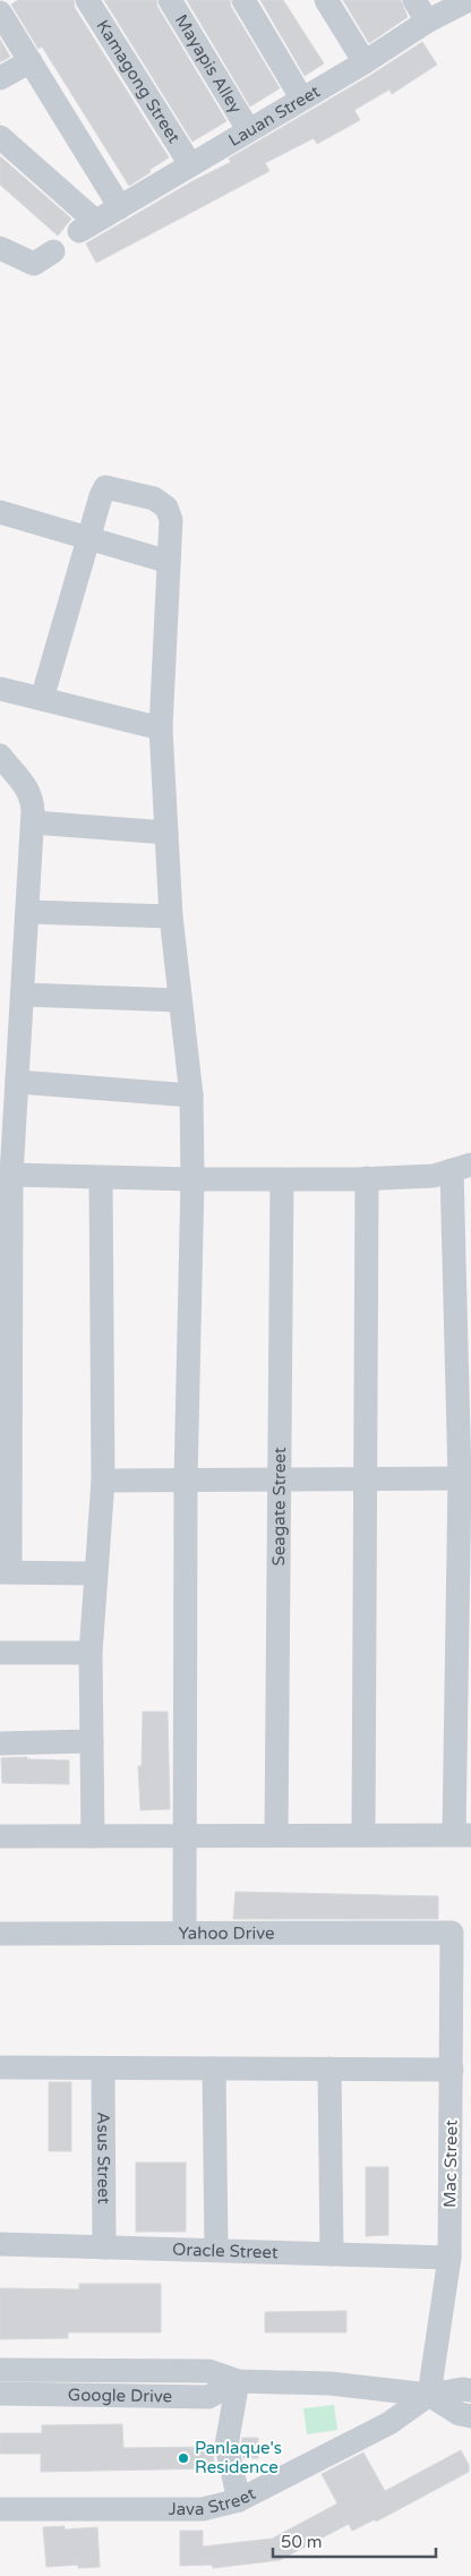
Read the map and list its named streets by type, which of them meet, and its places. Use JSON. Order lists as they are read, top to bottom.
{
  "streets": {
    "street": [
      "Mayapis Alley",
      "Kamagong Street",
      "Lauan Street",
      "Seagate Street",
      "Yahoo Drive",
      "Asus Street",
      "Mac Street",
      "Oracle Street",
      "Google Drive",
      "Java Street"
    ]
  },
  "crossings": [
    ["Mayapis Alley", "Lauan Street"],
    ["Kamagong Street", "Lauan Street"],
    ["Yahoo Drive", "Mac Street"],
    ["Asus Street", "Oracle Street"],
    ["Mac Street", "Oracle Street"],
    ["Mac Street", "Google Drive"],
    ["Mac Street", "Java Street"],
    ["Google Drive", "Java Street"]
  ],
  "places": ["Panlaque's Residence"],
  "scale_bar": "50 m"
}
